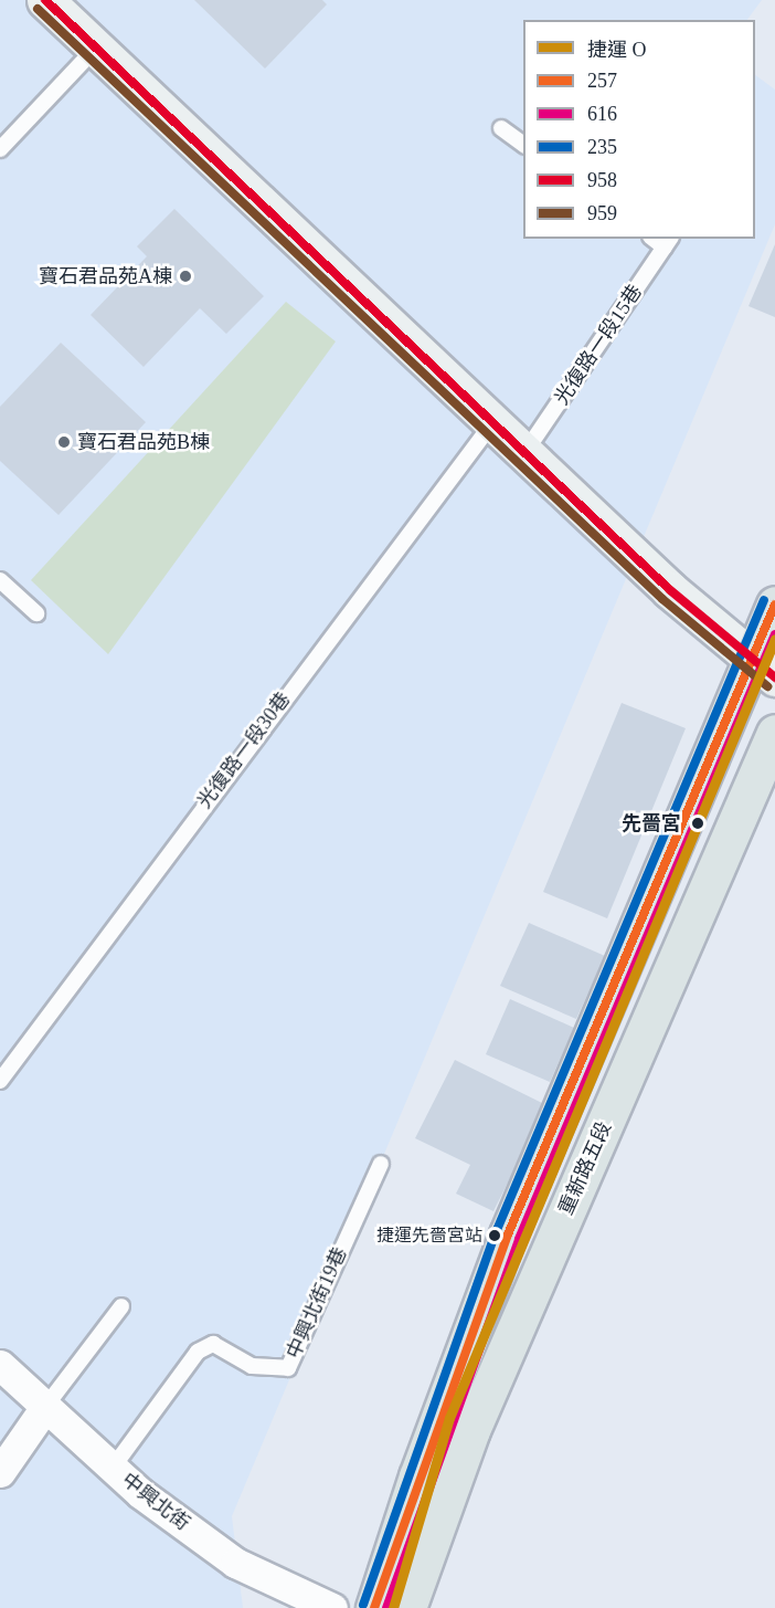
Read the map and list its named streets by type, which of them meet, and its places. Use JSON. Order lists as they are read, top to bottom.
{
  "streets": {
    "main road": ["重新路五段"],
    "street": ["中興北街"],
    "lane": ["光復路一段15巷", "光復路一段30巷", "中興北街19巷"]
  },
  "crossings": [
    ["中興北街19巷", "中興北街"]
  ],
  "places": [
    "寶石君品苑A棟",
    "寶石君品苑B棟",
    "先嗇宮",
    "捷運先嗇宮站"
  ],
  "lines": [
    "transit line 958",
    "transit line 959",
    "transit line 235",
    "transit line 257",
    "transit line 616",
    "metro line O"
  ],
  "legend": [
    "捷運 O",
    "257",
    "616",
    "235",
    "958",
    "959"
  ]
}
